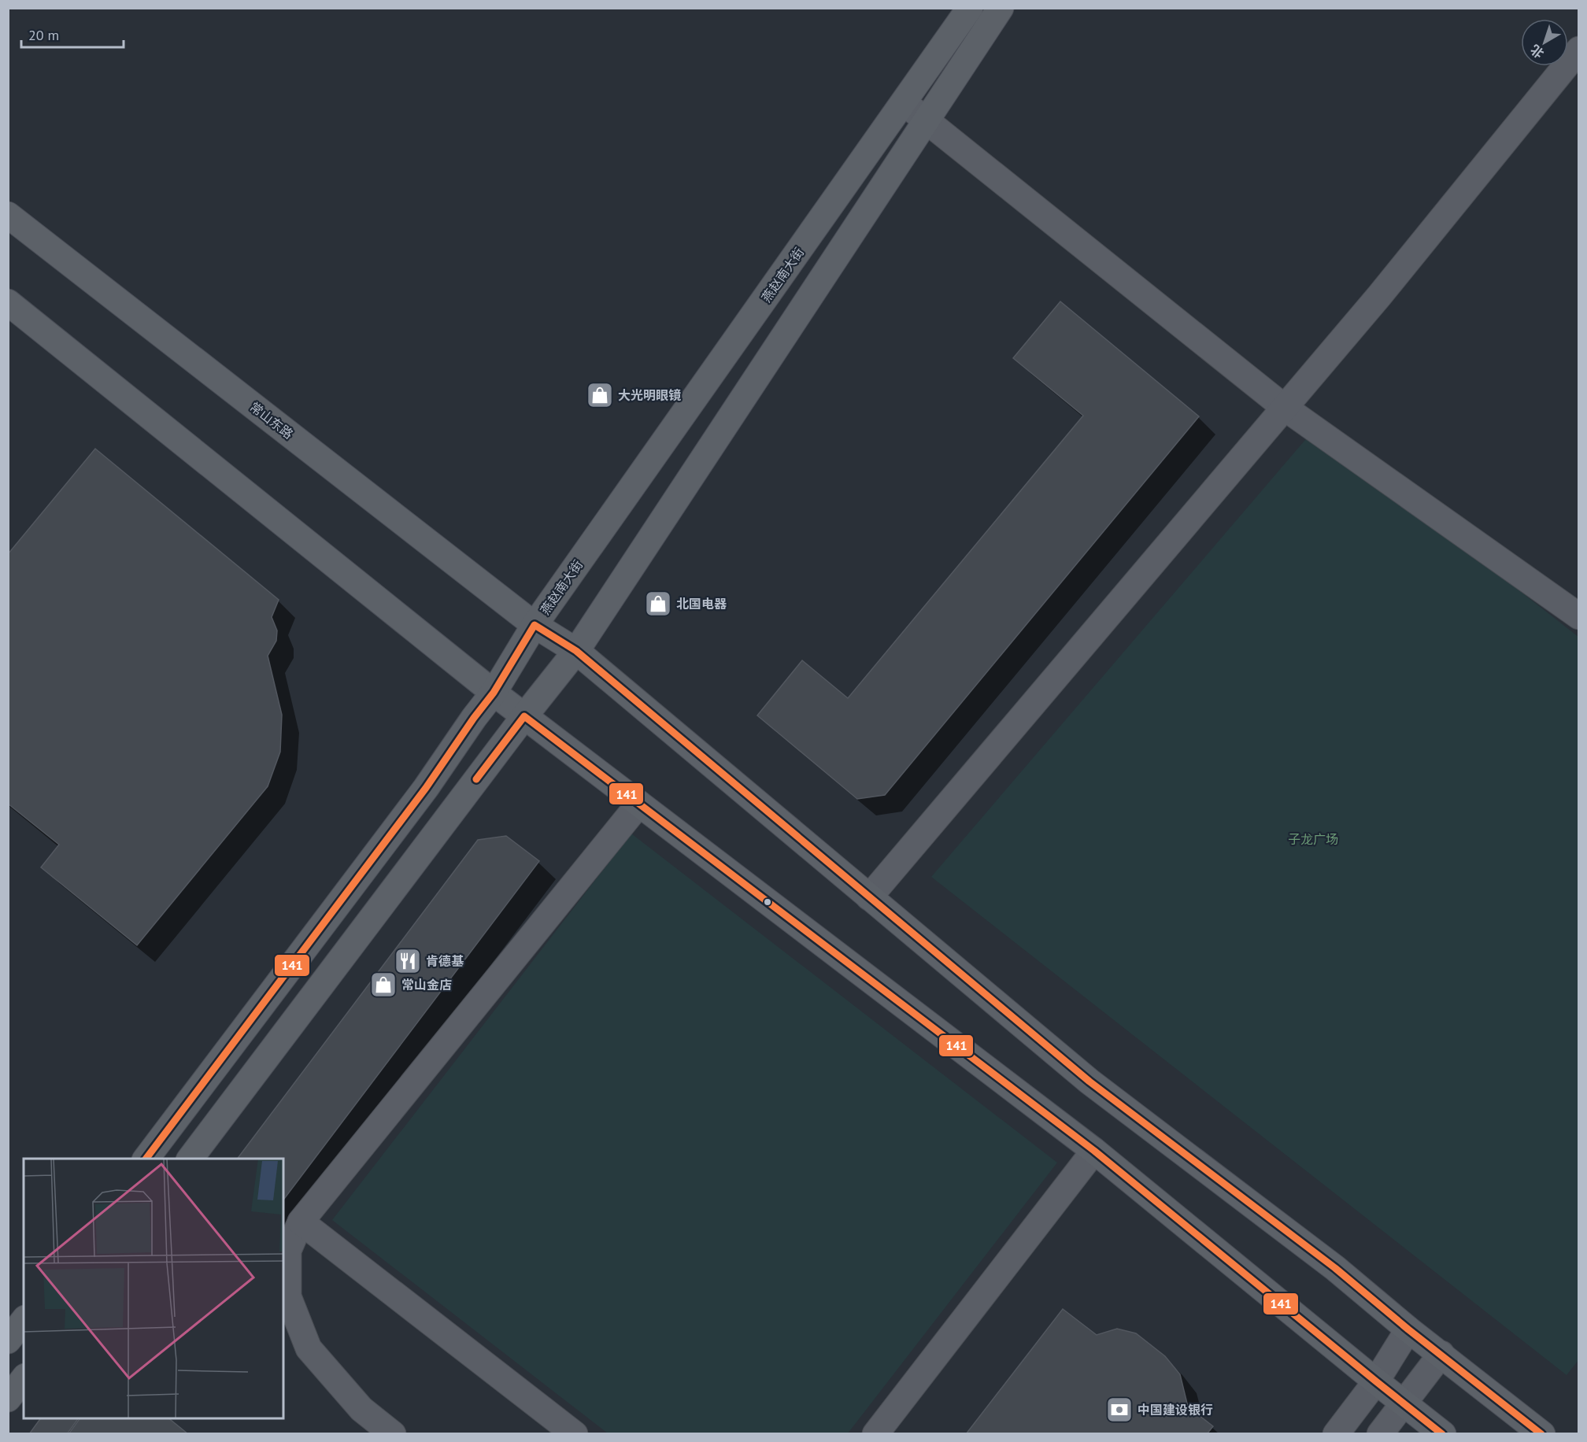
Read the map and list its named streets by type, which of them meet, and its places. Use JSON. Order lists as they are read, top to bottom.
{
  "streets": {
    "main road": ["燕赵南大街", "常山东路"]
  },
  "crossings": [
    ["燕赵南大街", "常山东路"]
  ],
  "parks": ["子龙广场"],
  "places": {
    "shop": ["大光明眼镜", "北国电器", "常山金店"],
    "restaurant": ["肯德基"],
    "bank": ["中国建设银行"]
  },
  "lines": ["transit line 141"],
  "scale_bar": "20 m",
  "north": "bottom left"
}
